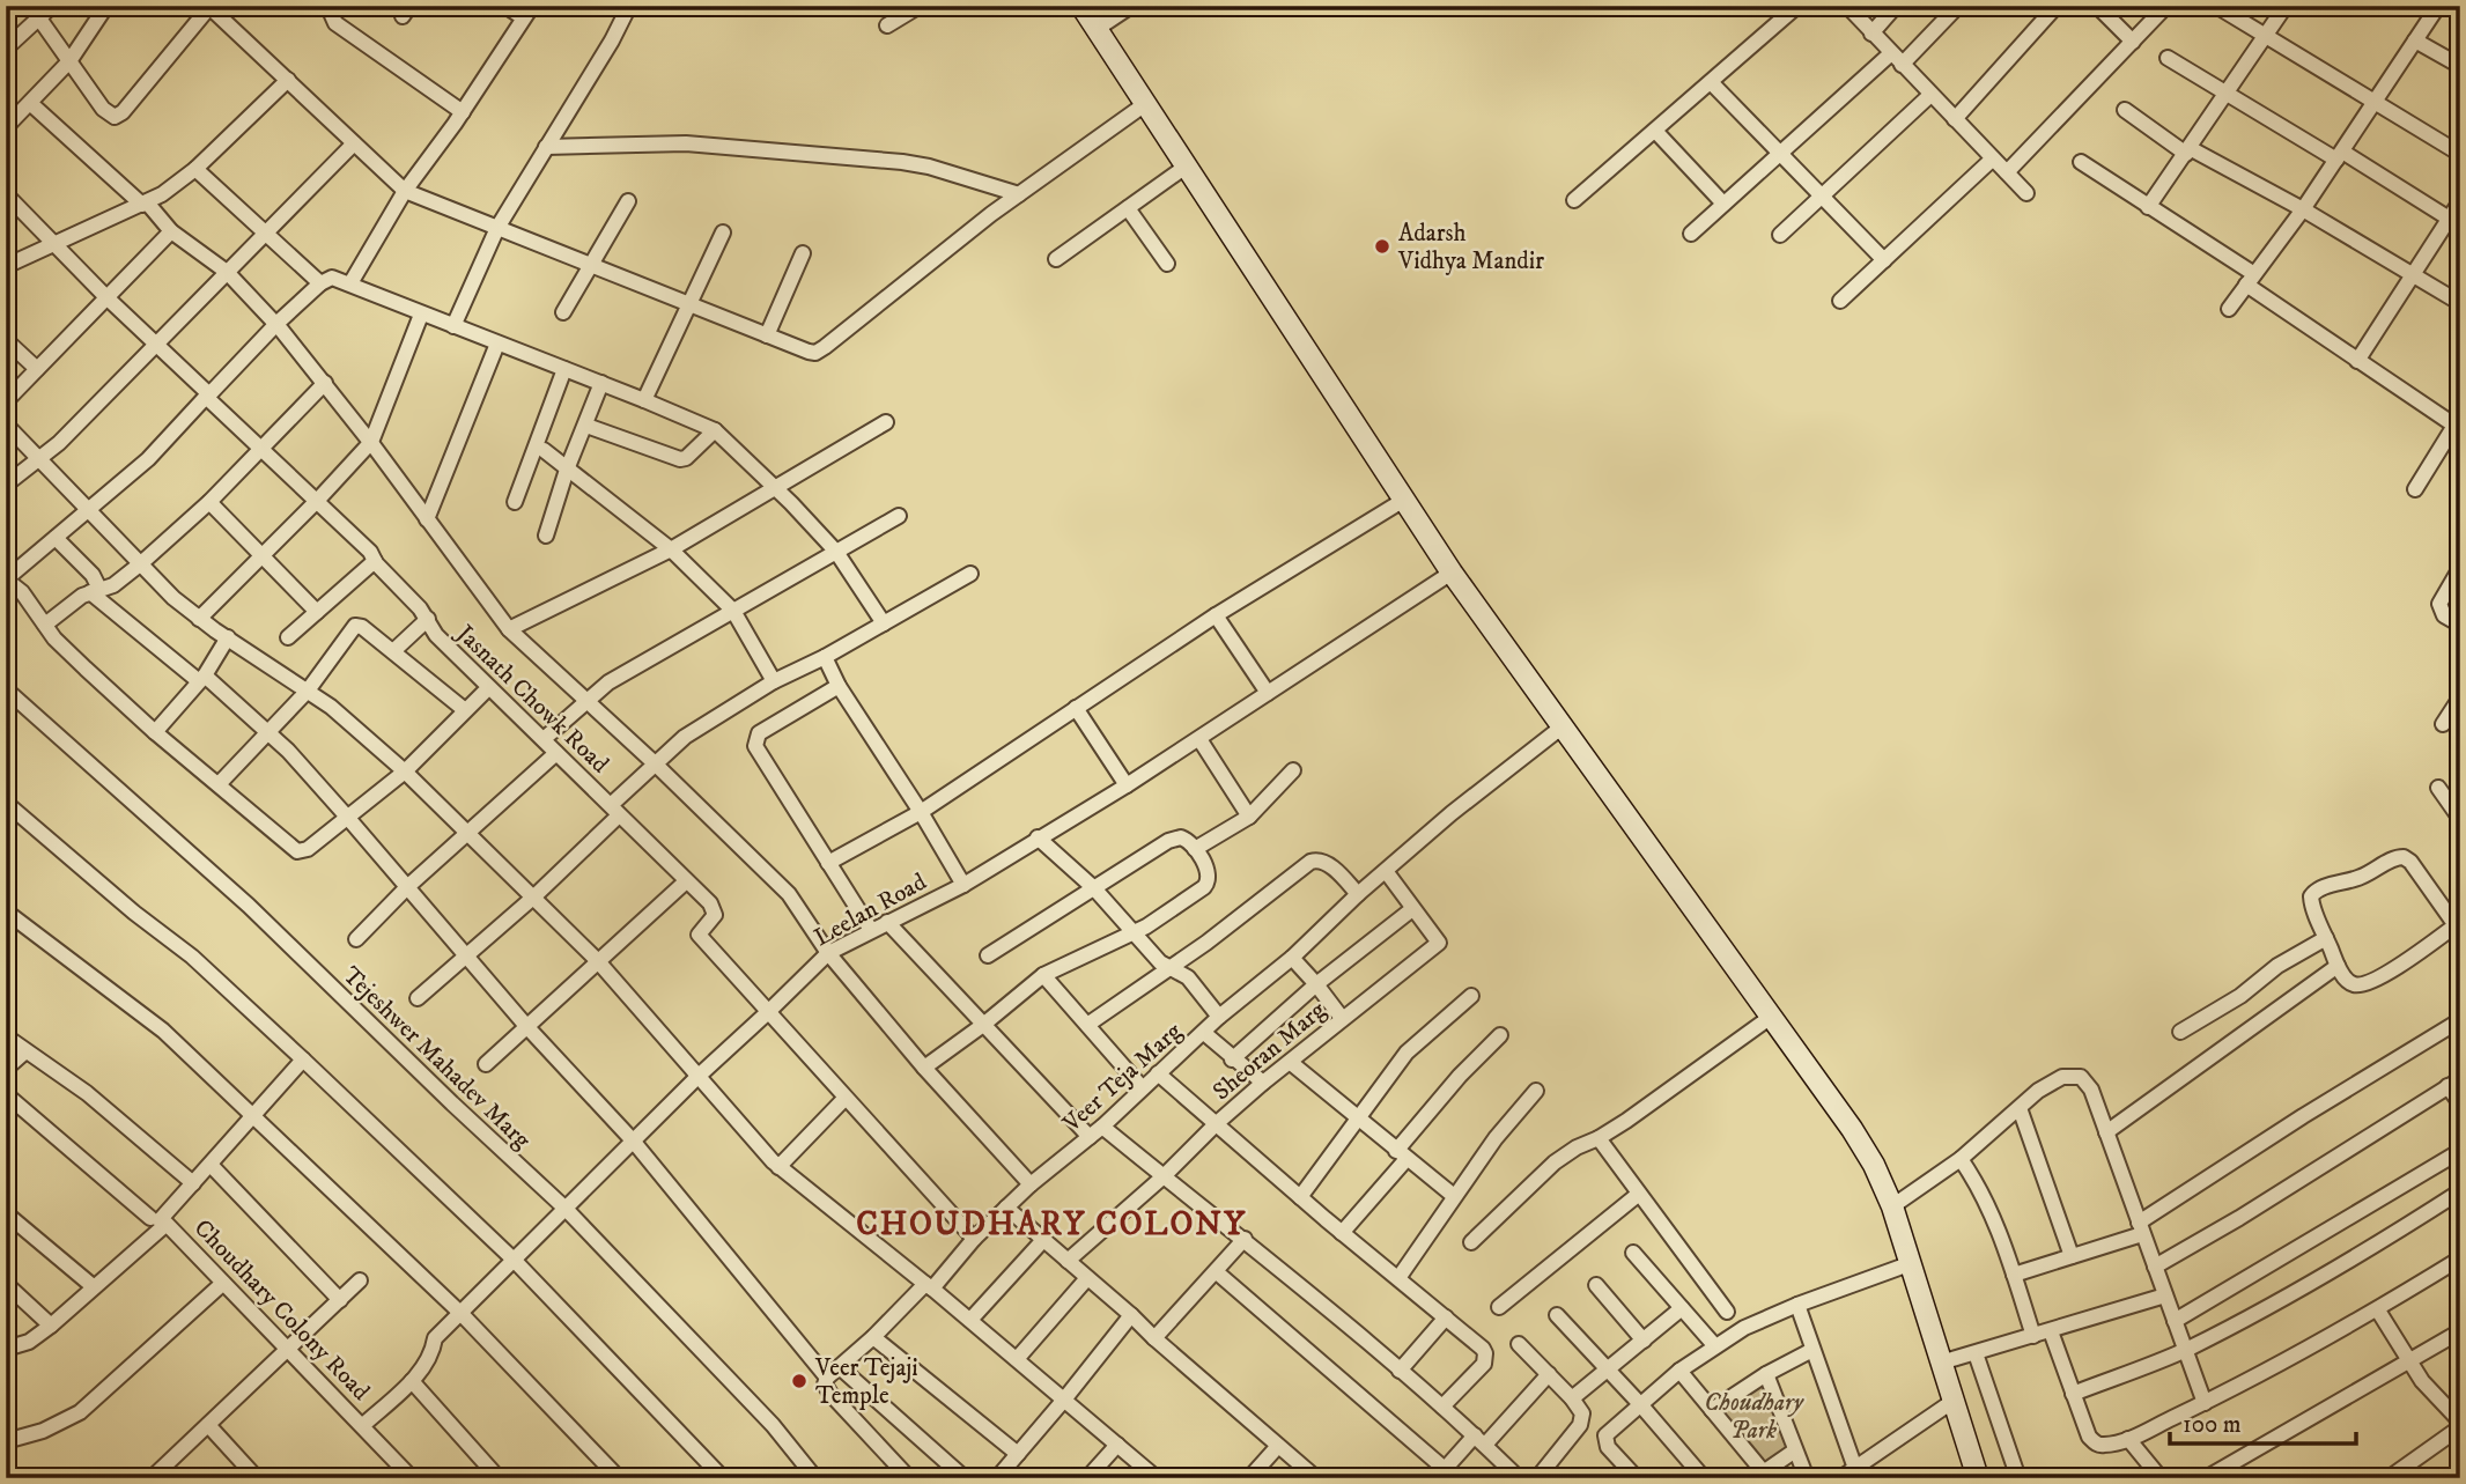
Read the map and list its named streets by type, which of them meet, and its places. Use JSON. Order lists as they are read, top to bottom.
{
  "streets": {
    "street": [
      "Jasnath Chowk Road",
      "Leelan Road",
      "Sheoran Marg",
      "Tejeshwer Mahadev Marg",
      "Veer Teja Marg",
      "Choudhary Colony Road"
    ]
  },
  "crossings": [
    ["Jasnath Chowk Road", "Leelan Road"],
    ["Jasnath Chowk Road", "Veer Teja Marg"],
    ["Leelan Road", "Tejeshwer Mahadev Marg"],
    ["Leelan Road", "Choudhary Colony Road"],
    ["Sheoran Marg", "Veer Teja Marg"]
  ],
  "districts": ["CHOUDHARY COLONY"],
  "parks": ["Choudhary Park"],
  "places": ["Adarsh Vidhya Mandir", "Veer Tejaji Temple"],
  "scale_bar": "100 m"
}
